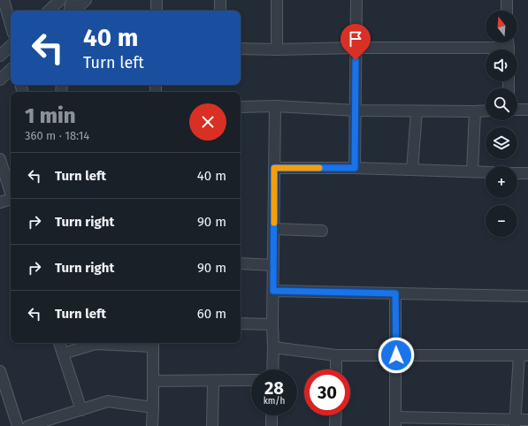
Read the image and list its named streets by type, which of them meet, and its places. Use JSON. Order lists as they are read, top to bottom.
{
  "north": "top",
  "page": {
    "map_buttons": ["+", "−"],
    "turn": ["40 m", "Turn left"],
    "heading": ["1 min", "360 m · 18:14"],
    "list": [
      {
        "name": "Turn left",
        "value": "40 m"
      },
      {
        "name": "Turn right",
        "value": "90 m"
      },
      {
        "name": "Turn right",
        "value": "90 m"
      },
      {
        "name": "Turn left",
        "value": "60 m"
      }
    ],
    "speed": "28 km/h",
    "limit": "30"
  }
}
